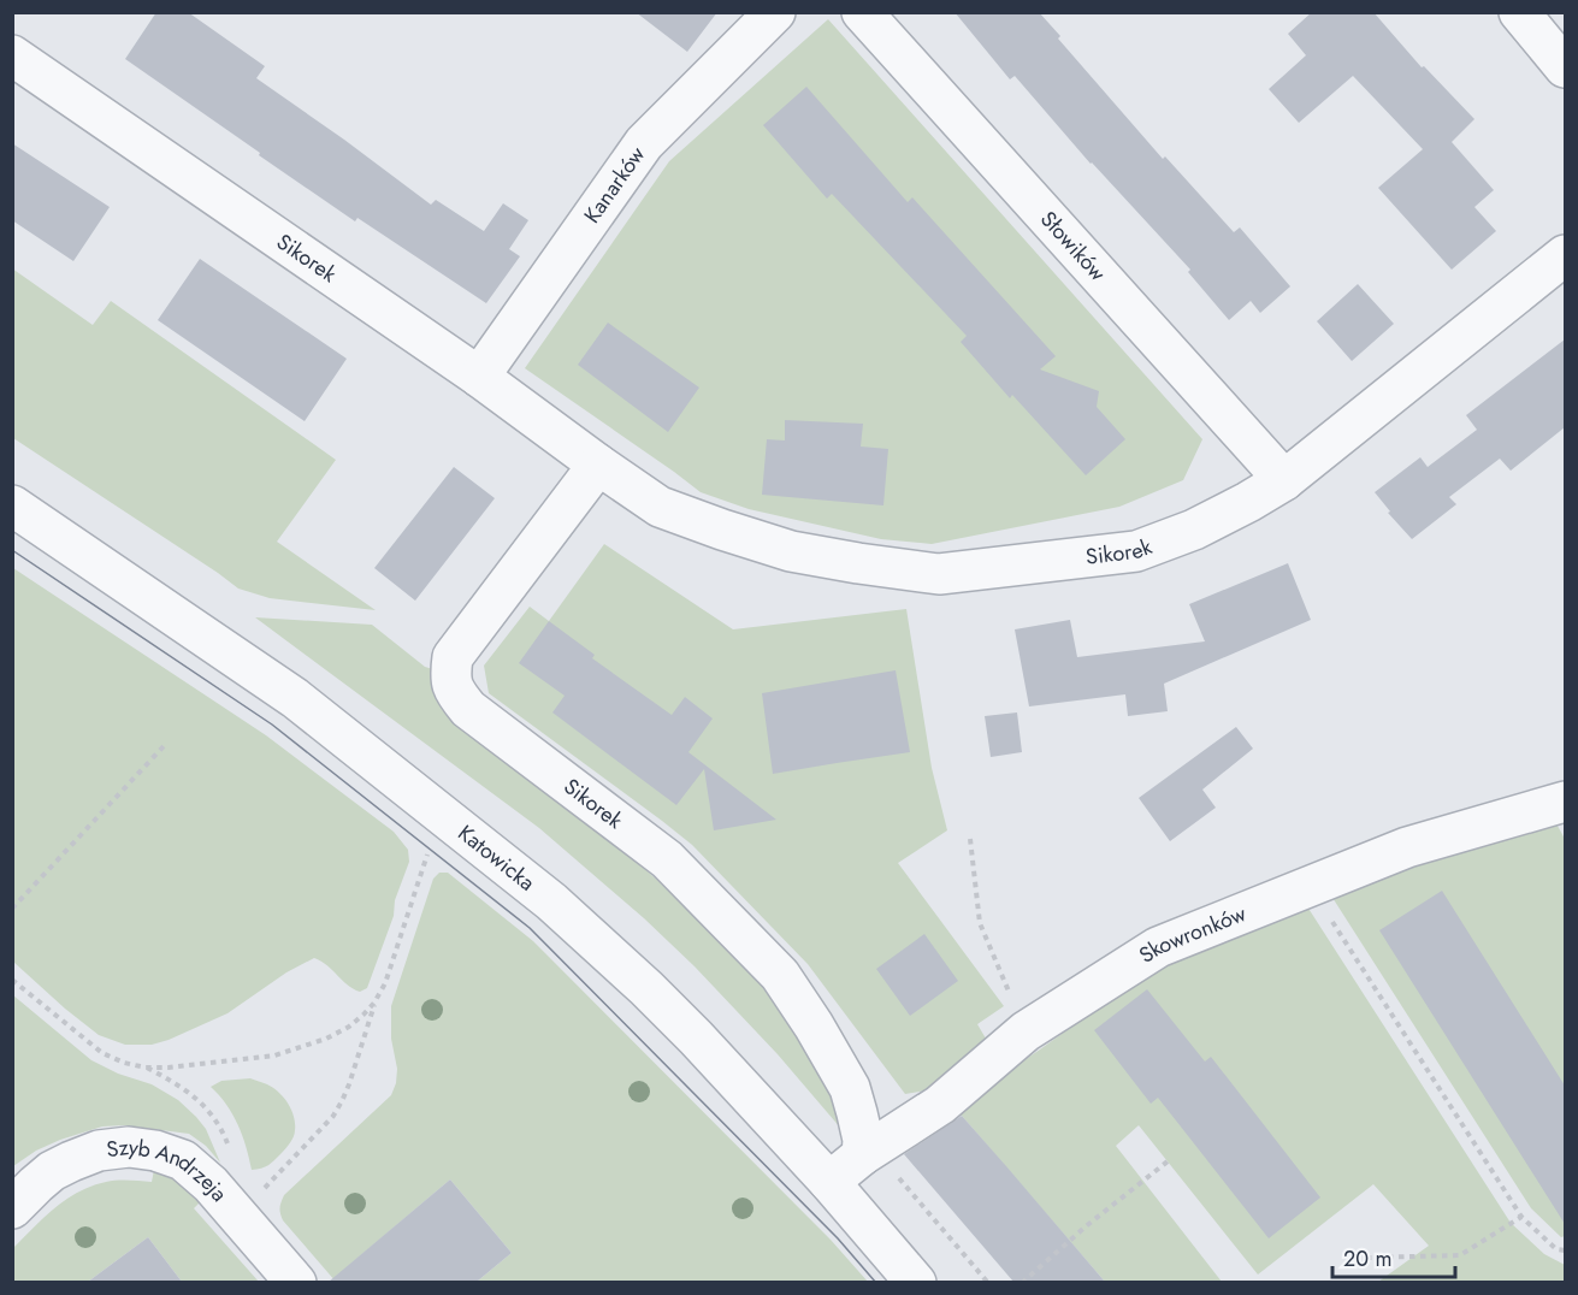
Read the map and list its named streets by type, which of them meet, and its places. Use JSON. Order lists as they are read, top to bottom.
{
  "streets": {
    "street": [
      "Kanarków",
      "Słowików",
      "Sikorek",
      "Katowicka",
      "Skowronków",
      "Szyb Andrzeja"
    ]
  },
  "crossings": [
    ["Kanarków", "Sikorek"],
    ["Słowików", "Sikorek"],
    ["Sikorek", "Skowronków"]
  ],
  "scale_bar": "20 m"
}
